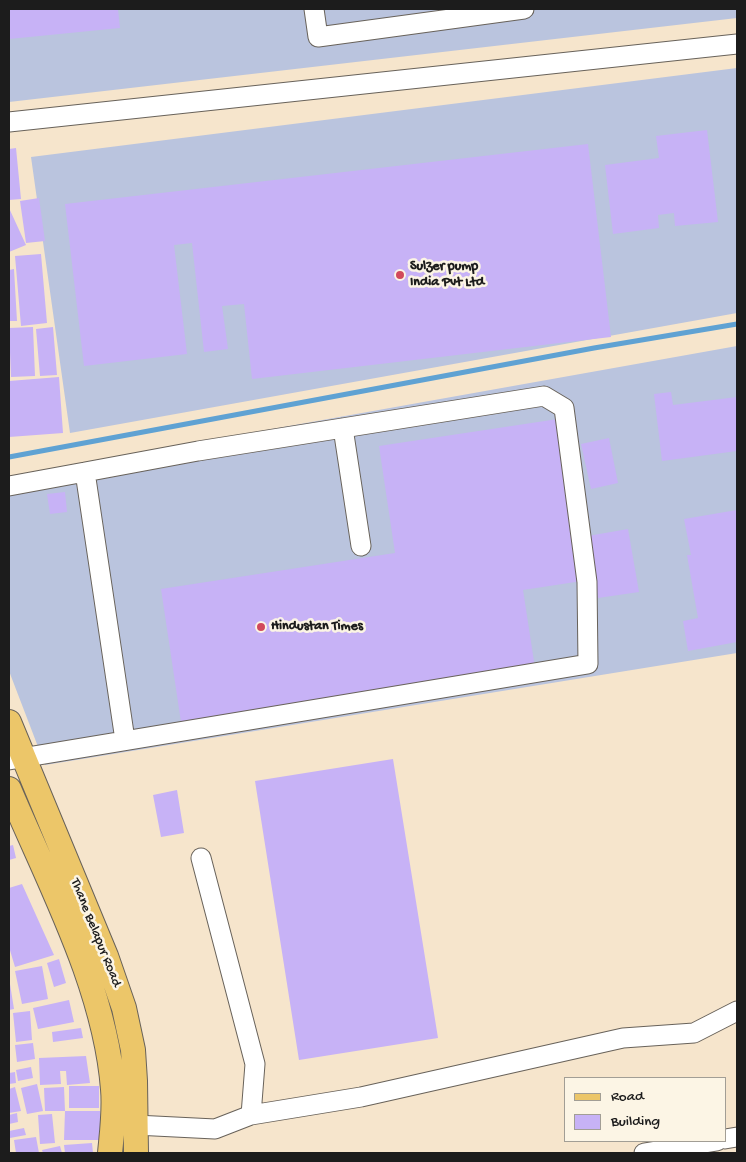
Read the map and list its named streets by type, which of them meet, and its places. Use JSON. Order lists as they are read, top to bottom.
{
  "streets": {
    "main road": ["Thane Belapur Road"]
  },
  "places": ["Sulzer pump India Pvt Ltd", "Hindustan Times"],
  "legend": ["Road", "Building"]
}
